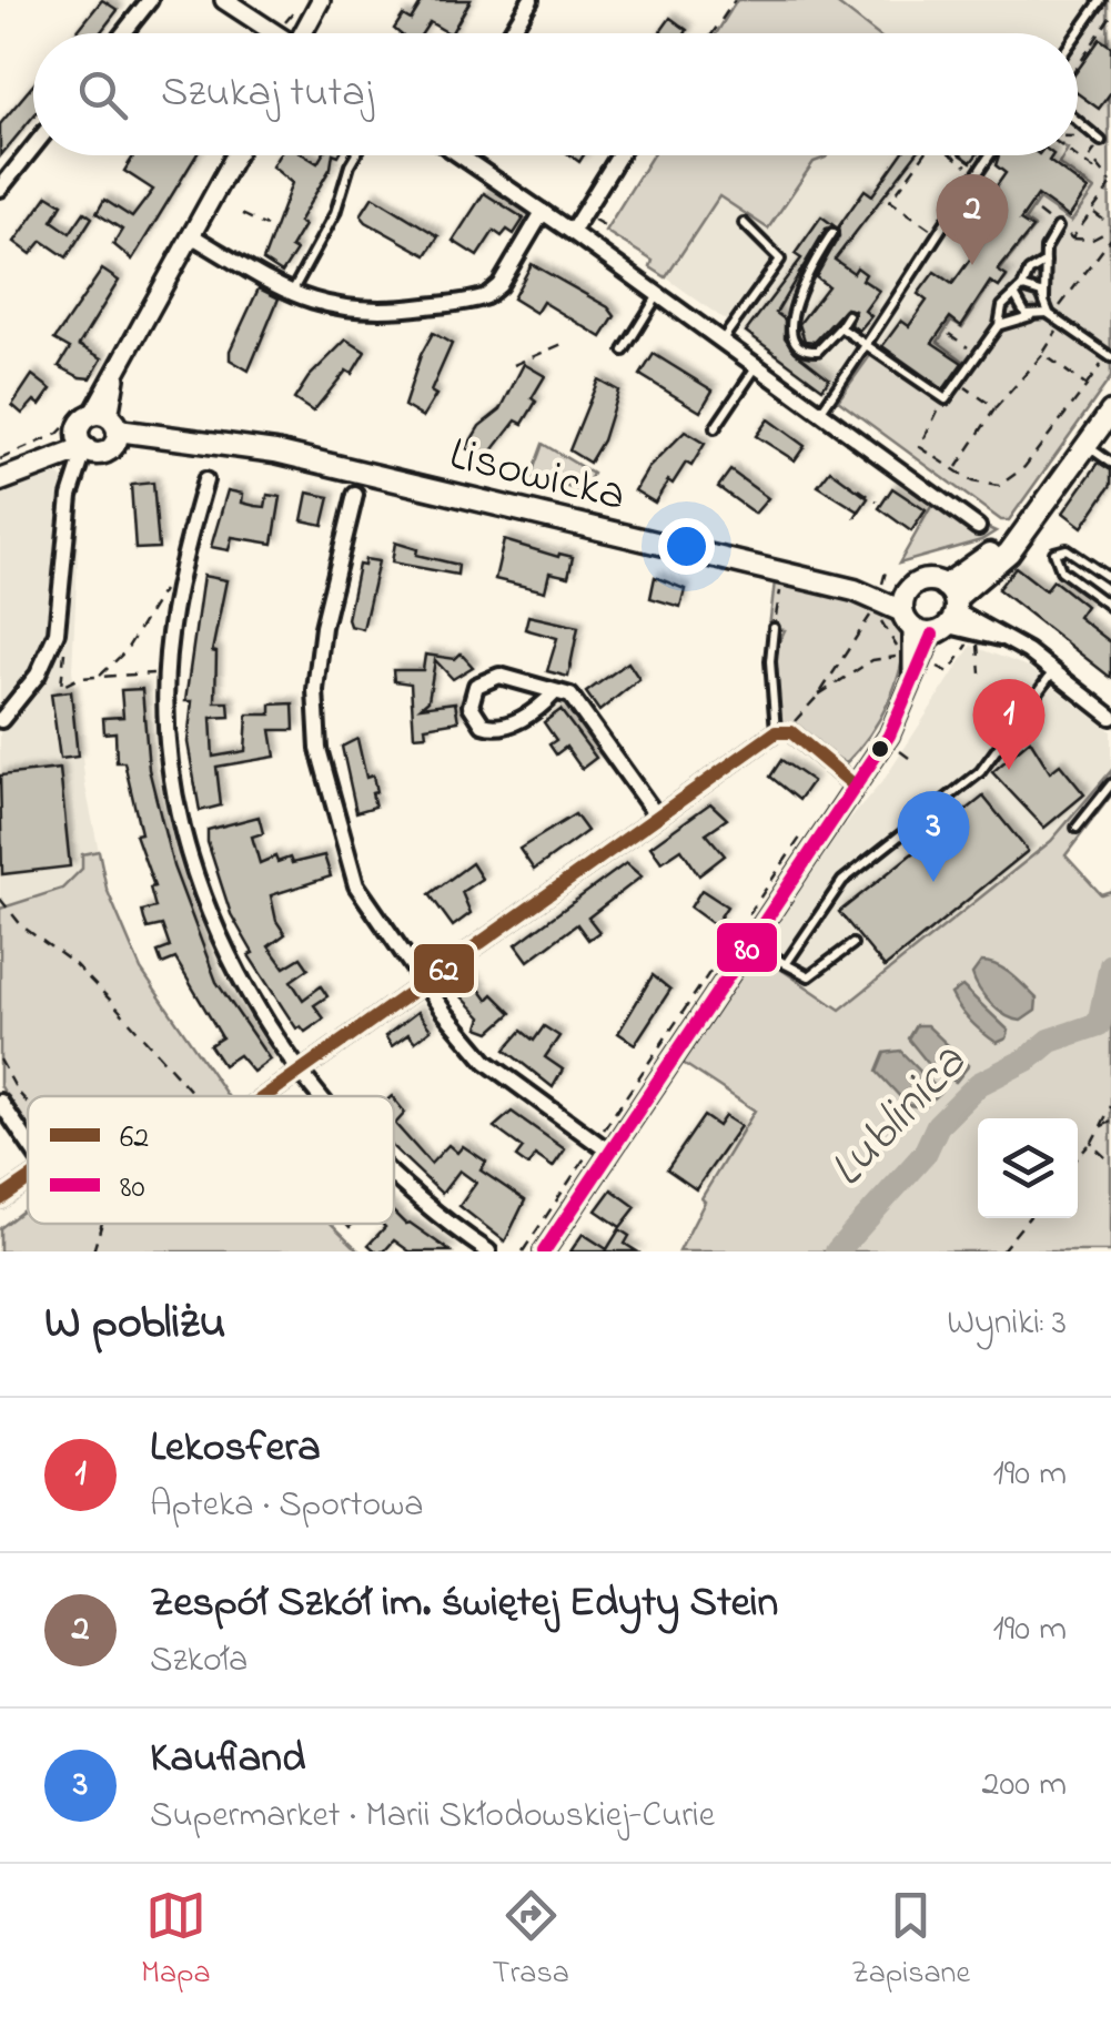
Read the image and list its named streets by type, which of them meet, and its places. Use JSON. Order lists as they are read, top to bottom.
{
  "streets": {
    "main road": ["Lisowicka"]
  },
  "water": ["Lublinica"],
  "lines": ["transit line 80", "transit line 62"],
  "legend": ["62", "80"],
  "page": {
    "search": "Szukaj tutaj",
    "pins": ["2", "1", "3"],
    "heading": ["W pobliżu", "Wyniki: 3"],
    "list": [
      {
        "mark": "1",
        "name": "Lekosfera",
        "note": "Apteka · Sportowa",
        "value": "190 m"
      },
      {
        "mark": "2",
        "name": "Zespół Szkół im. świętej Edyty Stein",
        "note": "Szkoła",
        "value": "190 m"
      },
      {
        "mark": "3",
        "name": "Kaufland",
        "note": "Supermarket · Marii Skłodowskiej-Curie",
        "value": "200 m"
      }
    ],
    "nav": ["Mapa", "Trasa", "Zapisane"]
  }
}
